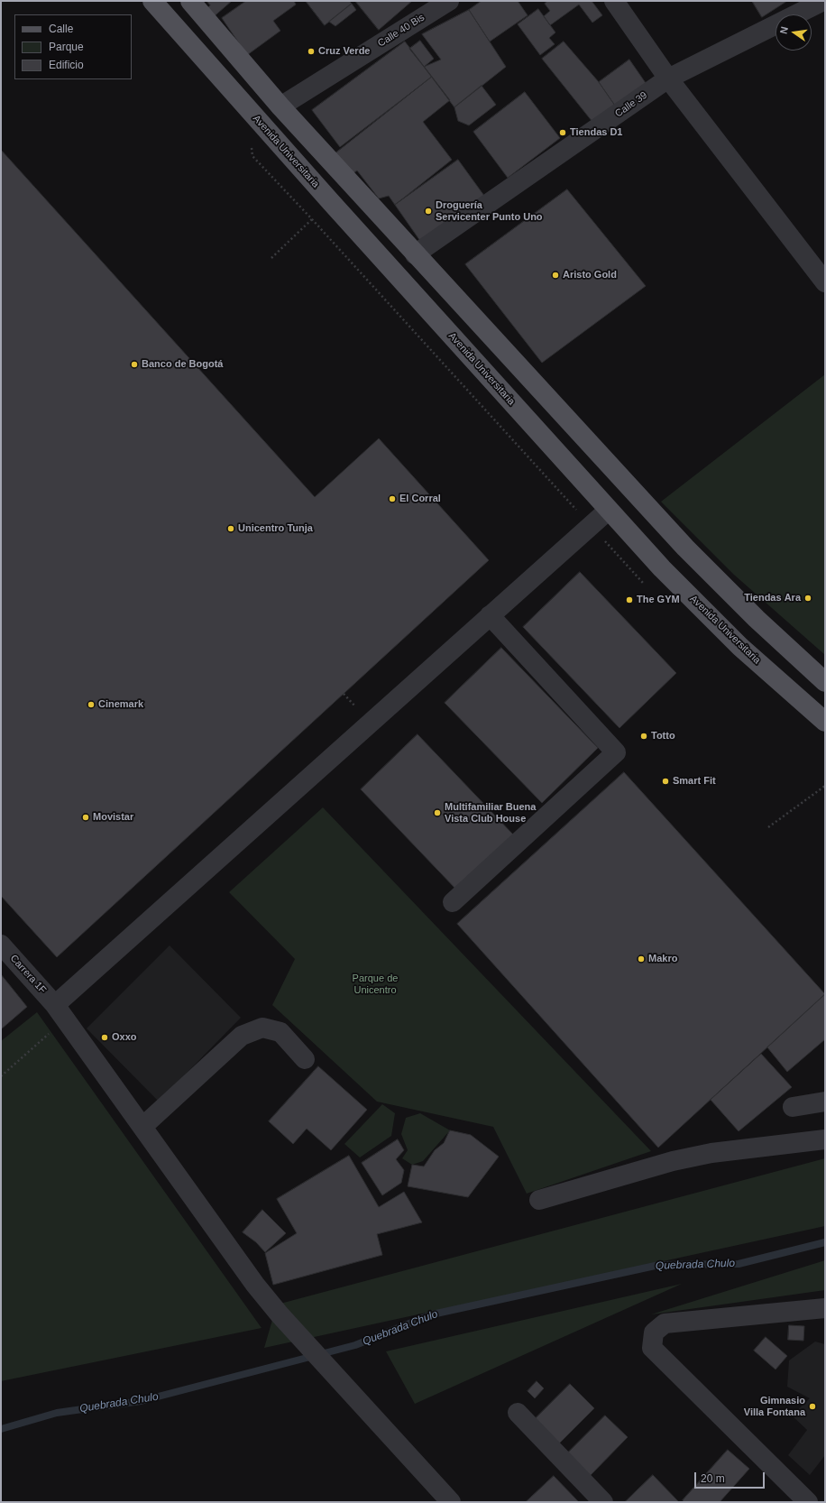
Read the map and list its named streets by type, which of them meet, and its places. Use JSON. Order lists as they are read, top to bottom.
{
  "streets": {
    "main road": ["Avenida Universitaria"],
    "street": ["Calle 40 Bis", "Calle 39", "Carrera 1F"]
  },
  "water": ["Quebrada Chulo"],
  "parks": ["Parque de Unicentro"],
  "places": [
    "Cruz Verde",
    "Tiendas D1",
    "Droguería Servicenter Punto Uno",
    "Aristo Gold",
    "Banco de Bogotá",
    "El Corral",
    "Unicentro Tunja",
    "Tiendas Ara",
    "The GYM",
    "Cinemark",
    "Totto",
    "Smart Fit",
    "Multifamiliar Buena Vista Club House",
    "Movistar",
    "Makro",
    "Oxxo",
    "Gimnasio Villa Fontana"
  ],
  "legend": ["Calle", "Parque", "Edificio"],
  "scale_bar": "20 m",
  "north": "left"
}
